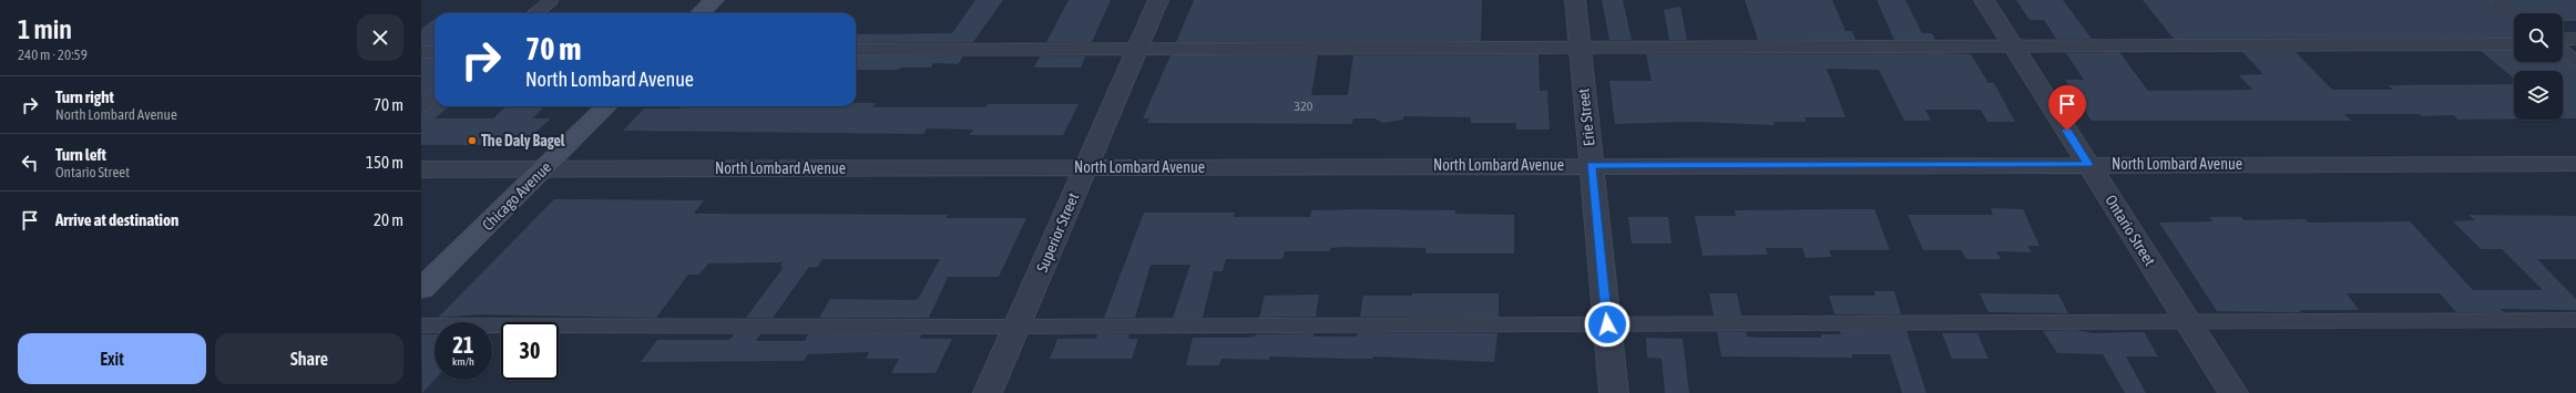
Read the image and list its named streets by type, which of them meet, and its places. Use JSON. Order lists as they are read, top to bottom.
{
  "streets": {
    "main road": ["Chicago Avenue"],
    "street": [
      "Erie Street",
      "North Lombard Avenue",
      "Ontario Street",
      "Superior Street"
    ]
  },
  "crossings": [
    ["Erie Street", "North Lombard Avenue"],
    ["North Lombard Avenue", "Chicago Avenue"],
    ["North Lombard Avenue", "Ontario Street"],
    ["North Lombard Avenue", "Superior Street"]
  ],
  "places": ["The Daly Bagel"],
  "house_numbers": ["320"],
  "page": {
    "heading": ["1 min", "240 m · 20:59"],
    "turn": ["70 m", "North Lombard Avenue"],
    "list": [
      {
        "name": "Turn right",
        "note": "North Lombard Avenue",
        "value": "70 m"
      },
      {
        "name": "Turn left",
        "note": "Ontario Street",
        "value": "150 m"
      },
      {
        "name": "Arrive at destination",
        "value": "20 m"
      }
    ],
    "speed": "21 km/h",
    "limit": "30",
    "buttons": ["Exit", "Share"]
  }
}
